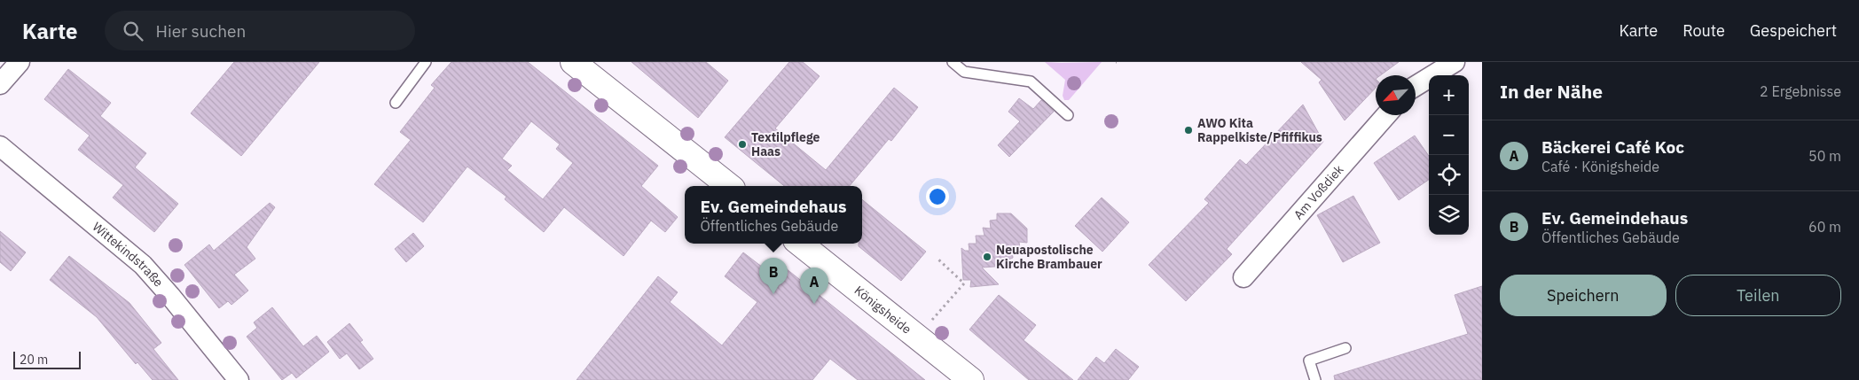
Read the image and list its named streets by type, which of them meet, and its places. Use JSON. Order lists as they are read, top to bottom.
{
  "streets": {
    "main road": ["Königsheide"],
    "street": ["Am Voßdiek", "Wittekindstraße"]
  },
  "places": ["AWO Kita Rappelkiste/Pfiffikus", "Textilpflege Haas", "Neuapostolische Kirche Brambauer"],
  "scale_bar": "20 m",
  "north": "bottom left",
  "page": {
    "header": "Karte",
    "search": "Hier suchen",
    "nav": ["Karte", "Route", "Gespeichert"],
    "heading": ["In der Nähe", "2 Ergebnisse"],
    "map_buttons": ["+", "−"],
    "list": [
      {
        "mark": "A",
        "name": "Bäckerei Café Koc",
        "note": "Café · Königsheide",
        "value": "50 m"
      },
      {
        "mark": "B",
        "name": "Ev. Gemeindehaus",
        "note": "Öffentliches Gebäude",
        "value": "60 m"
      }
    ],
    "popup": ["Ev. Gemeindehaus", "Öffentliches Gebäude"],
    "pins": ["B", "A"],
    "buttons": ["Speichern", "Teilen"],
    "scale": "20 m"
  }
}
